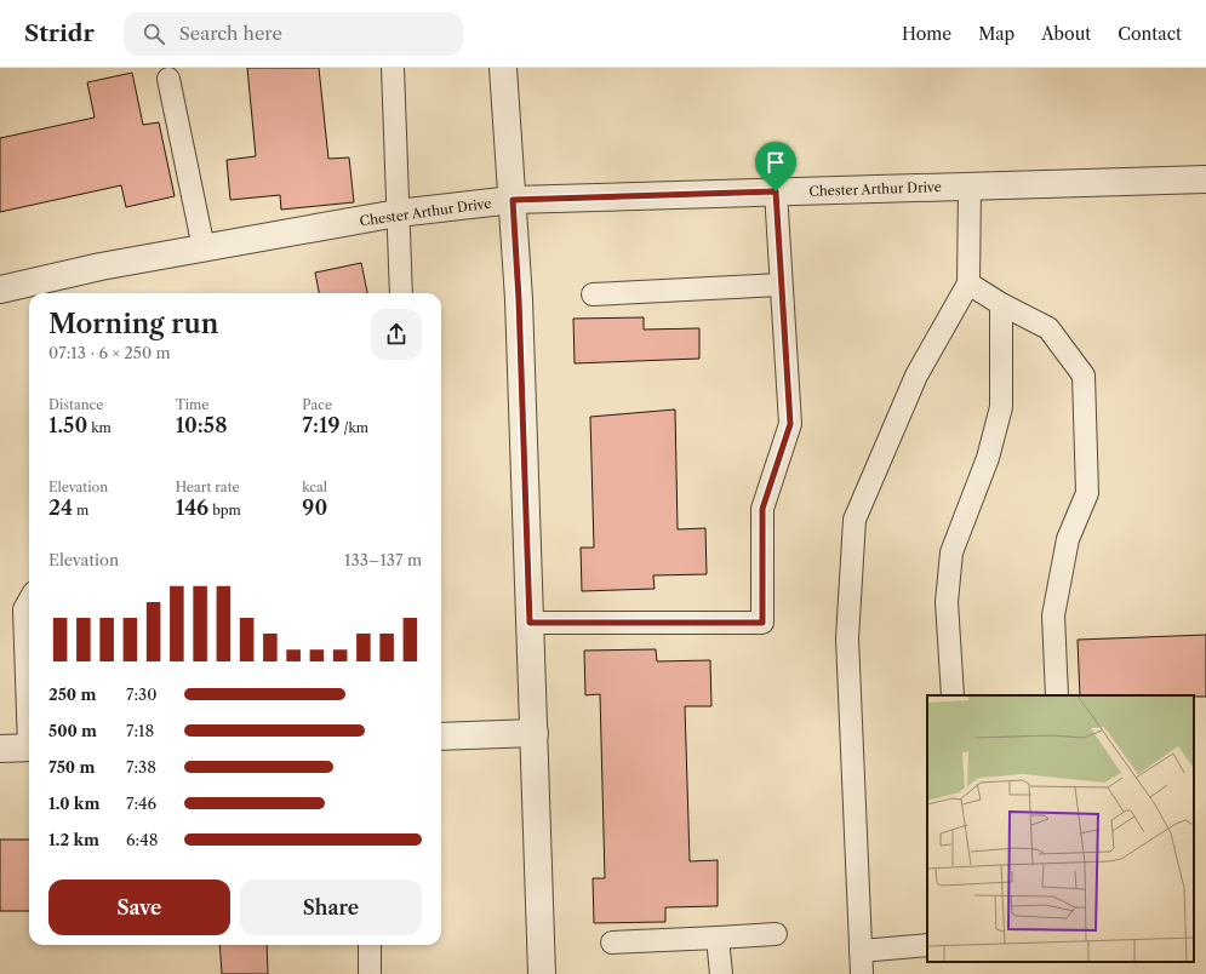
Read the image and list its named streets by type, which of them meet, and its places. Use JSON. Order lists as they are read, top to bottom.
{
  "streets": {
    "street": ["Chester Arthur Drive"]
  },
  "page": {
    "header": "Stridr",
    "search": "Search here",
    "nav": [
      "Home",
      "Map",
      "About",
      "Contact"
    ],
    "heading": ["Morning run", "07:13 · 6 × 250 m"],
    "stats": [
      ["Distance", "1.50 km"],
      ["Time", "10:58"],
      ["Pace", "7:19 /km"],
      ["Elevation", "24 m"],
      ["Heart rate", "146 bpm"],
      ["kcal", "90"]
    ],
    "chart": ["Elevation", "133–137 m"],
    "list": [
      {
        "name": "250 m",
        "note": "7:30"
      },
      {
        "name": "500 m",
        "note": "7:18"
      },
      {
        "name": "750 m",
        "note": "7:38"
      },
      {
        "name": "1.0 km",
        "note": "7:46"
      },
      {
        "name": "1.2 km",
        "note": "6:48"
      }
    ],
    "buttons": ["Save", "Share"]
  }
}
